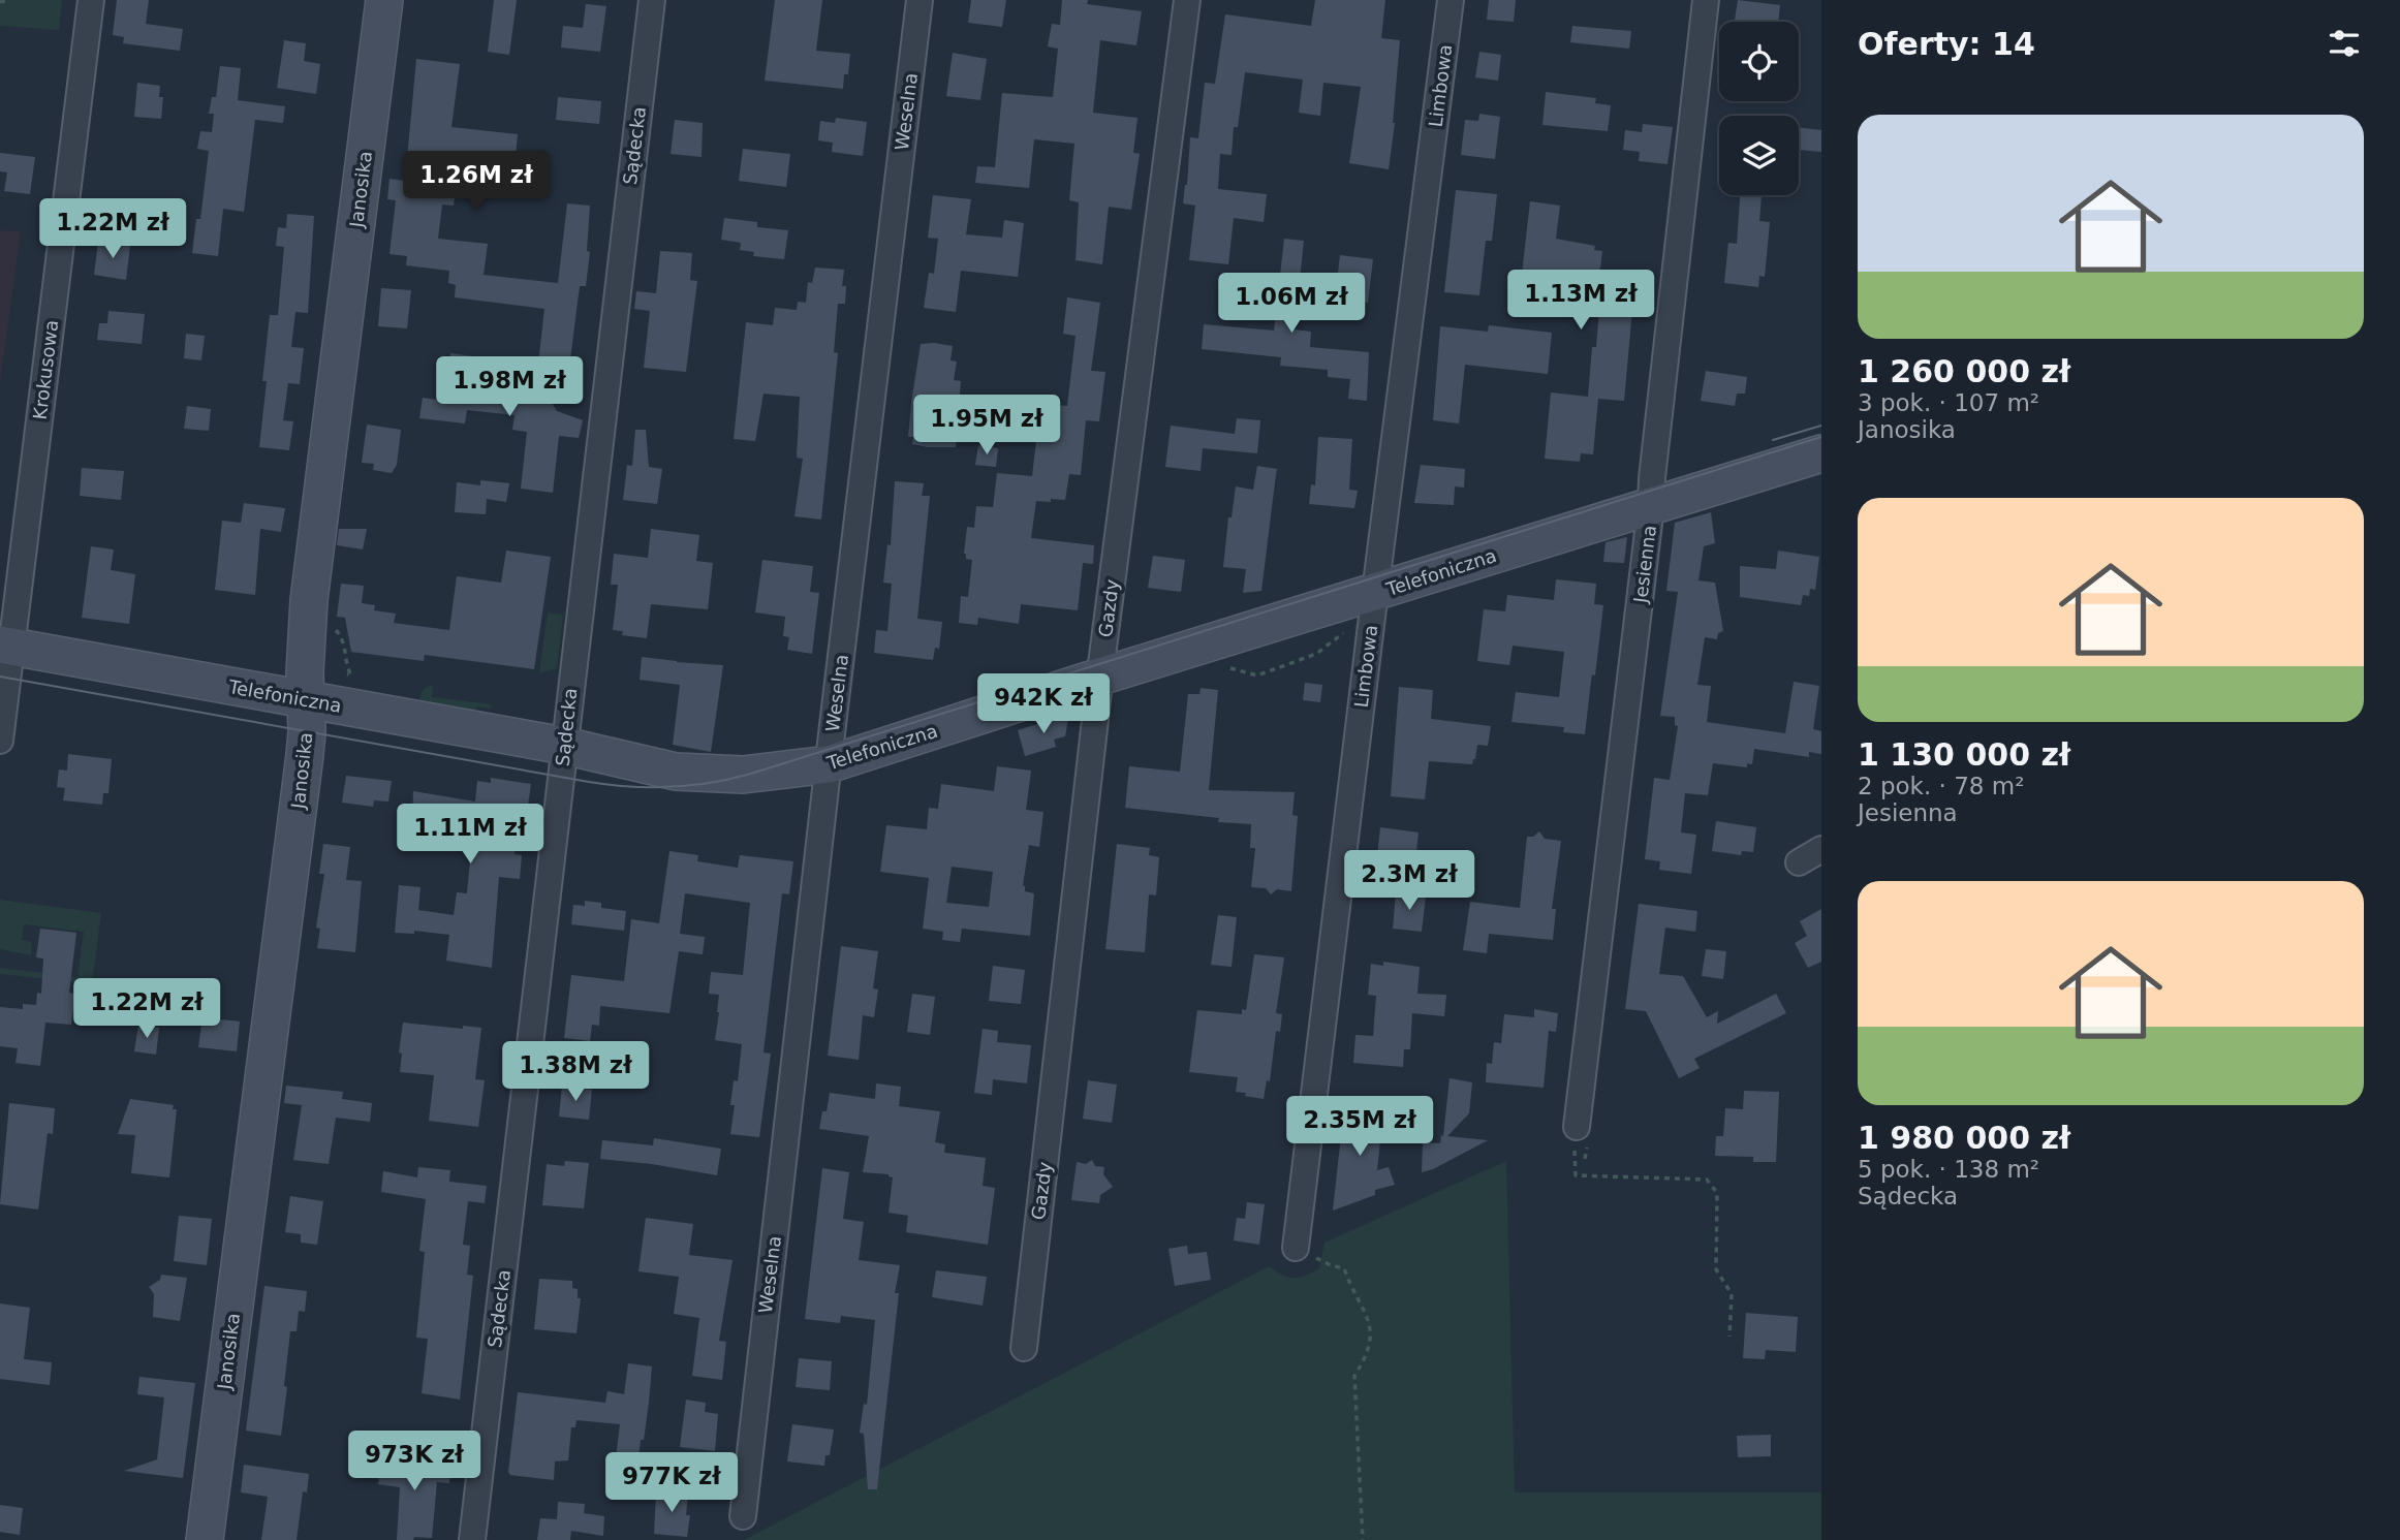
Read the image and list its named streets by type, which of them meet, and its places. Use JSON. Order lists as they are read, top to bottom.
{
  "streets": {
    "street": [
      "Limbowa",
      "Weselna",
      "Sądecka",
      "Janosika",
      "Krokusowa",
      "Jesienna",
      "Telefoniczna",
      "Gazdy"
    ]
  },
  "crossings": [
    ["Limbowa", "Telefoniczna"],
    ["Weselna", "Telefoniczna"],
    ["Sądecka", "Telefoniczna"],
    ["Janosika", "Telefoniczna"],
    ["Krokusowa", "Telefoniczna"],
    ["Jesienna", "Telefoniczna"],
    ["Telefoniczna", "Gazdy"]
  ],
  "page": {
    "heading": "Oferty: 14",
    "list": [
      {
        "name": "1 260 000 zł",
        "note": "3 pok. · 107 m² · Janosika"
      },
      {
        "name": "1 130 000 zł",
        "note": "2 pok. · 78 m² · Jesienna"
      },
      {
        "name": "1 980 000 zł",
        "note": "5 pok. · 138 m² · Sądecka"
      }
    ],
    "price": [
      "1.26M zł",
      "1.22M zł",
      "1.13M zł",
      "1.06M zł",
      "1.98M zł",
      "1.95M zł",
      "942K zł",
      "1.11M zł",
      "2.3M zł",
      "1.22M zł",
      "1.38M zł",
      "2.35M zł",
      "973K zł",
      "977K zł"
    ]
  }
}
